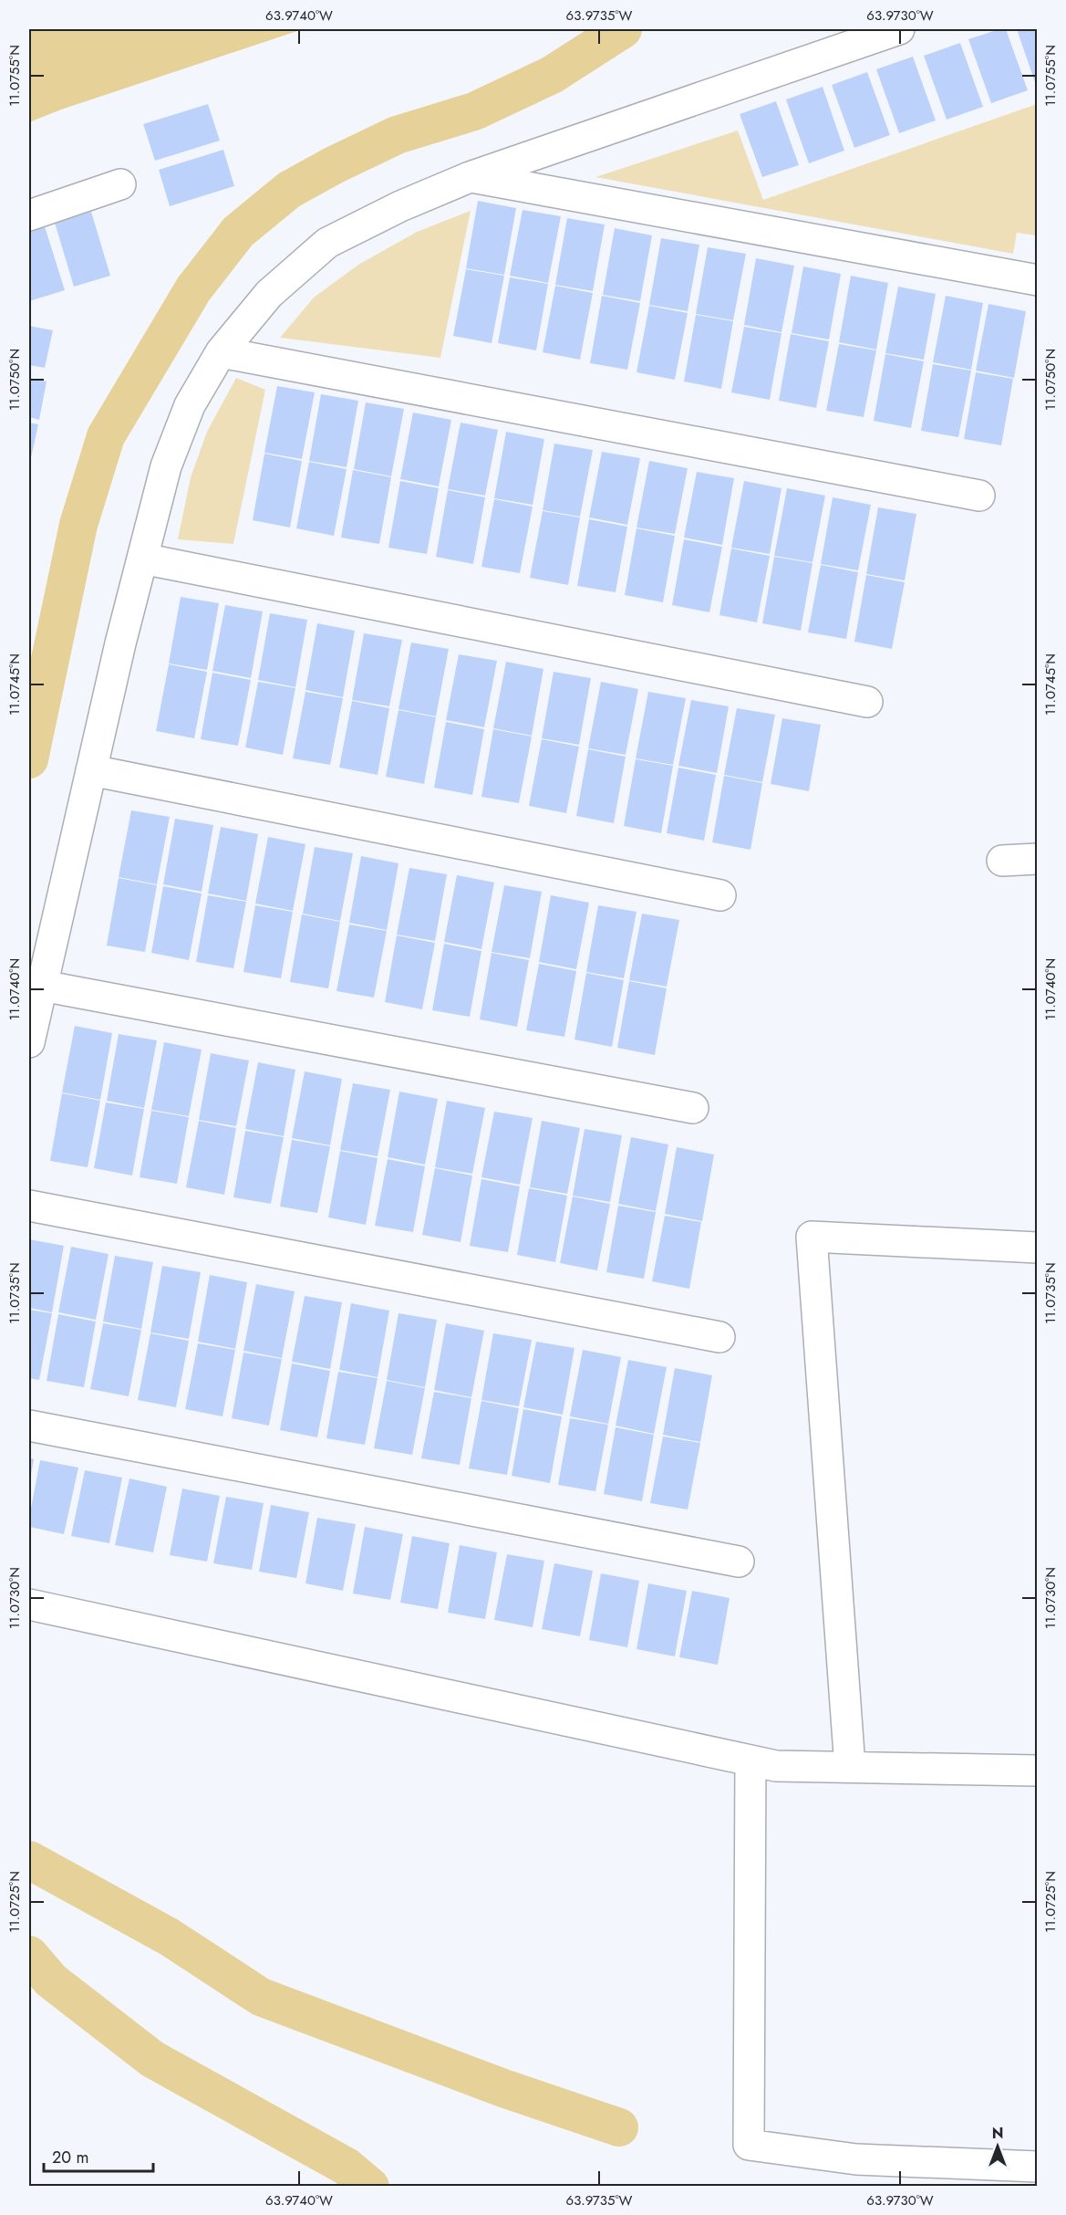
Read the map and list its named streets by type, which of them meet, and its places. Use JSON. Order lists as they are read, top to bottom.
{
  "scale_bar": "20 m",
  "north": "top",
  "coordinates": [
    "63.9740°W",
    "63.9735°W",
    "63.9730°W",
    "11.0755°N",
    "11.0750°N",
    "11.0745°N",
    "11.0740°N",
    "11.0735°N",
    "11.0730°N",
    "11.0725°N"
  ]
}
